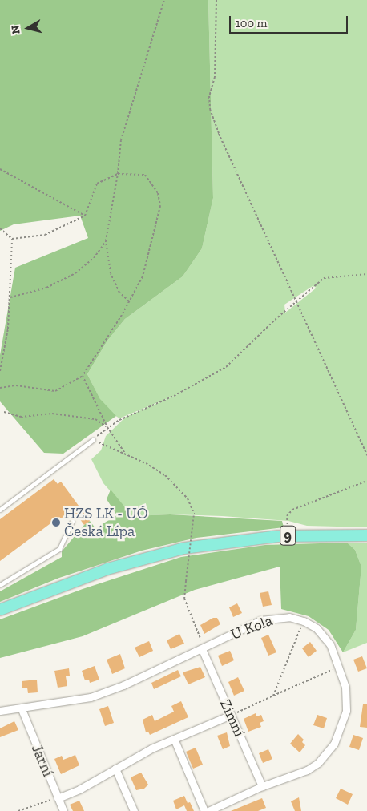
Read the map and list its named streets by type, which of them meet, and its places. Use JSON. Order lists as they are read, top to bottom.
{
  "streets": {
    "main road": ["9"],
    "street": ["U Kola", "Zimní", "Jarní"]
  },
  "crossings": [
    ["U Kola", "Zimní"],
    ["U Kola", "Jarní"]
  ],
  "places": ["HZS LK - UÓ Česká Lípa"],
  "scale_bar": "100 m",
  "north": "left"
}
